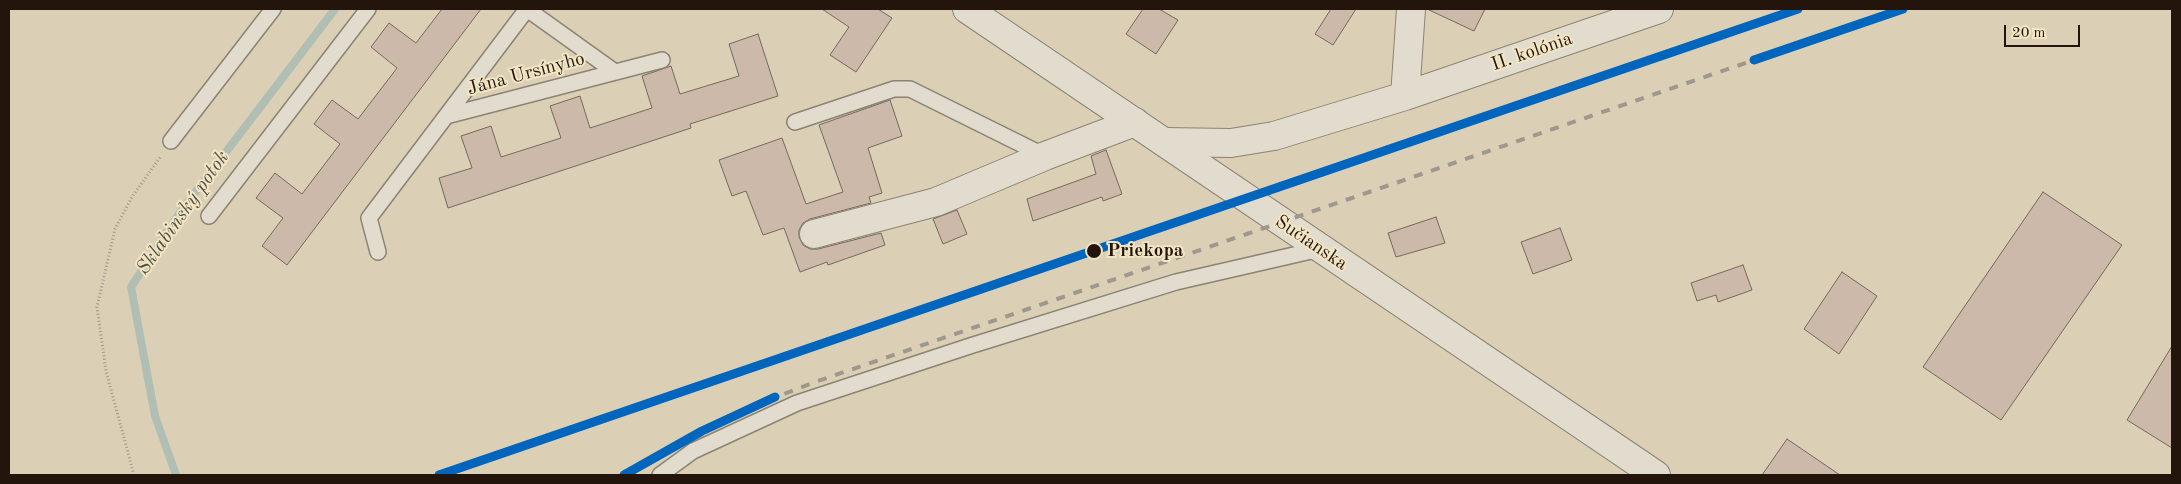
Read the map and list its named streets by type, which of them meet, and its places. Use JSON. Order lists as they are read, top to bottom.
{
  "streets": {
    "street": ["II. kolónia", "Sučianska"],
    "lane": ["Jána Ursínyho"]
  },
  "crossings": [
    ["II. kolónia", "Sučianska"]
  ],
  "water": ["Sklabinský potok"],
  "places": ["Priekopa"],
  "scale_bar": "20 m"
}
